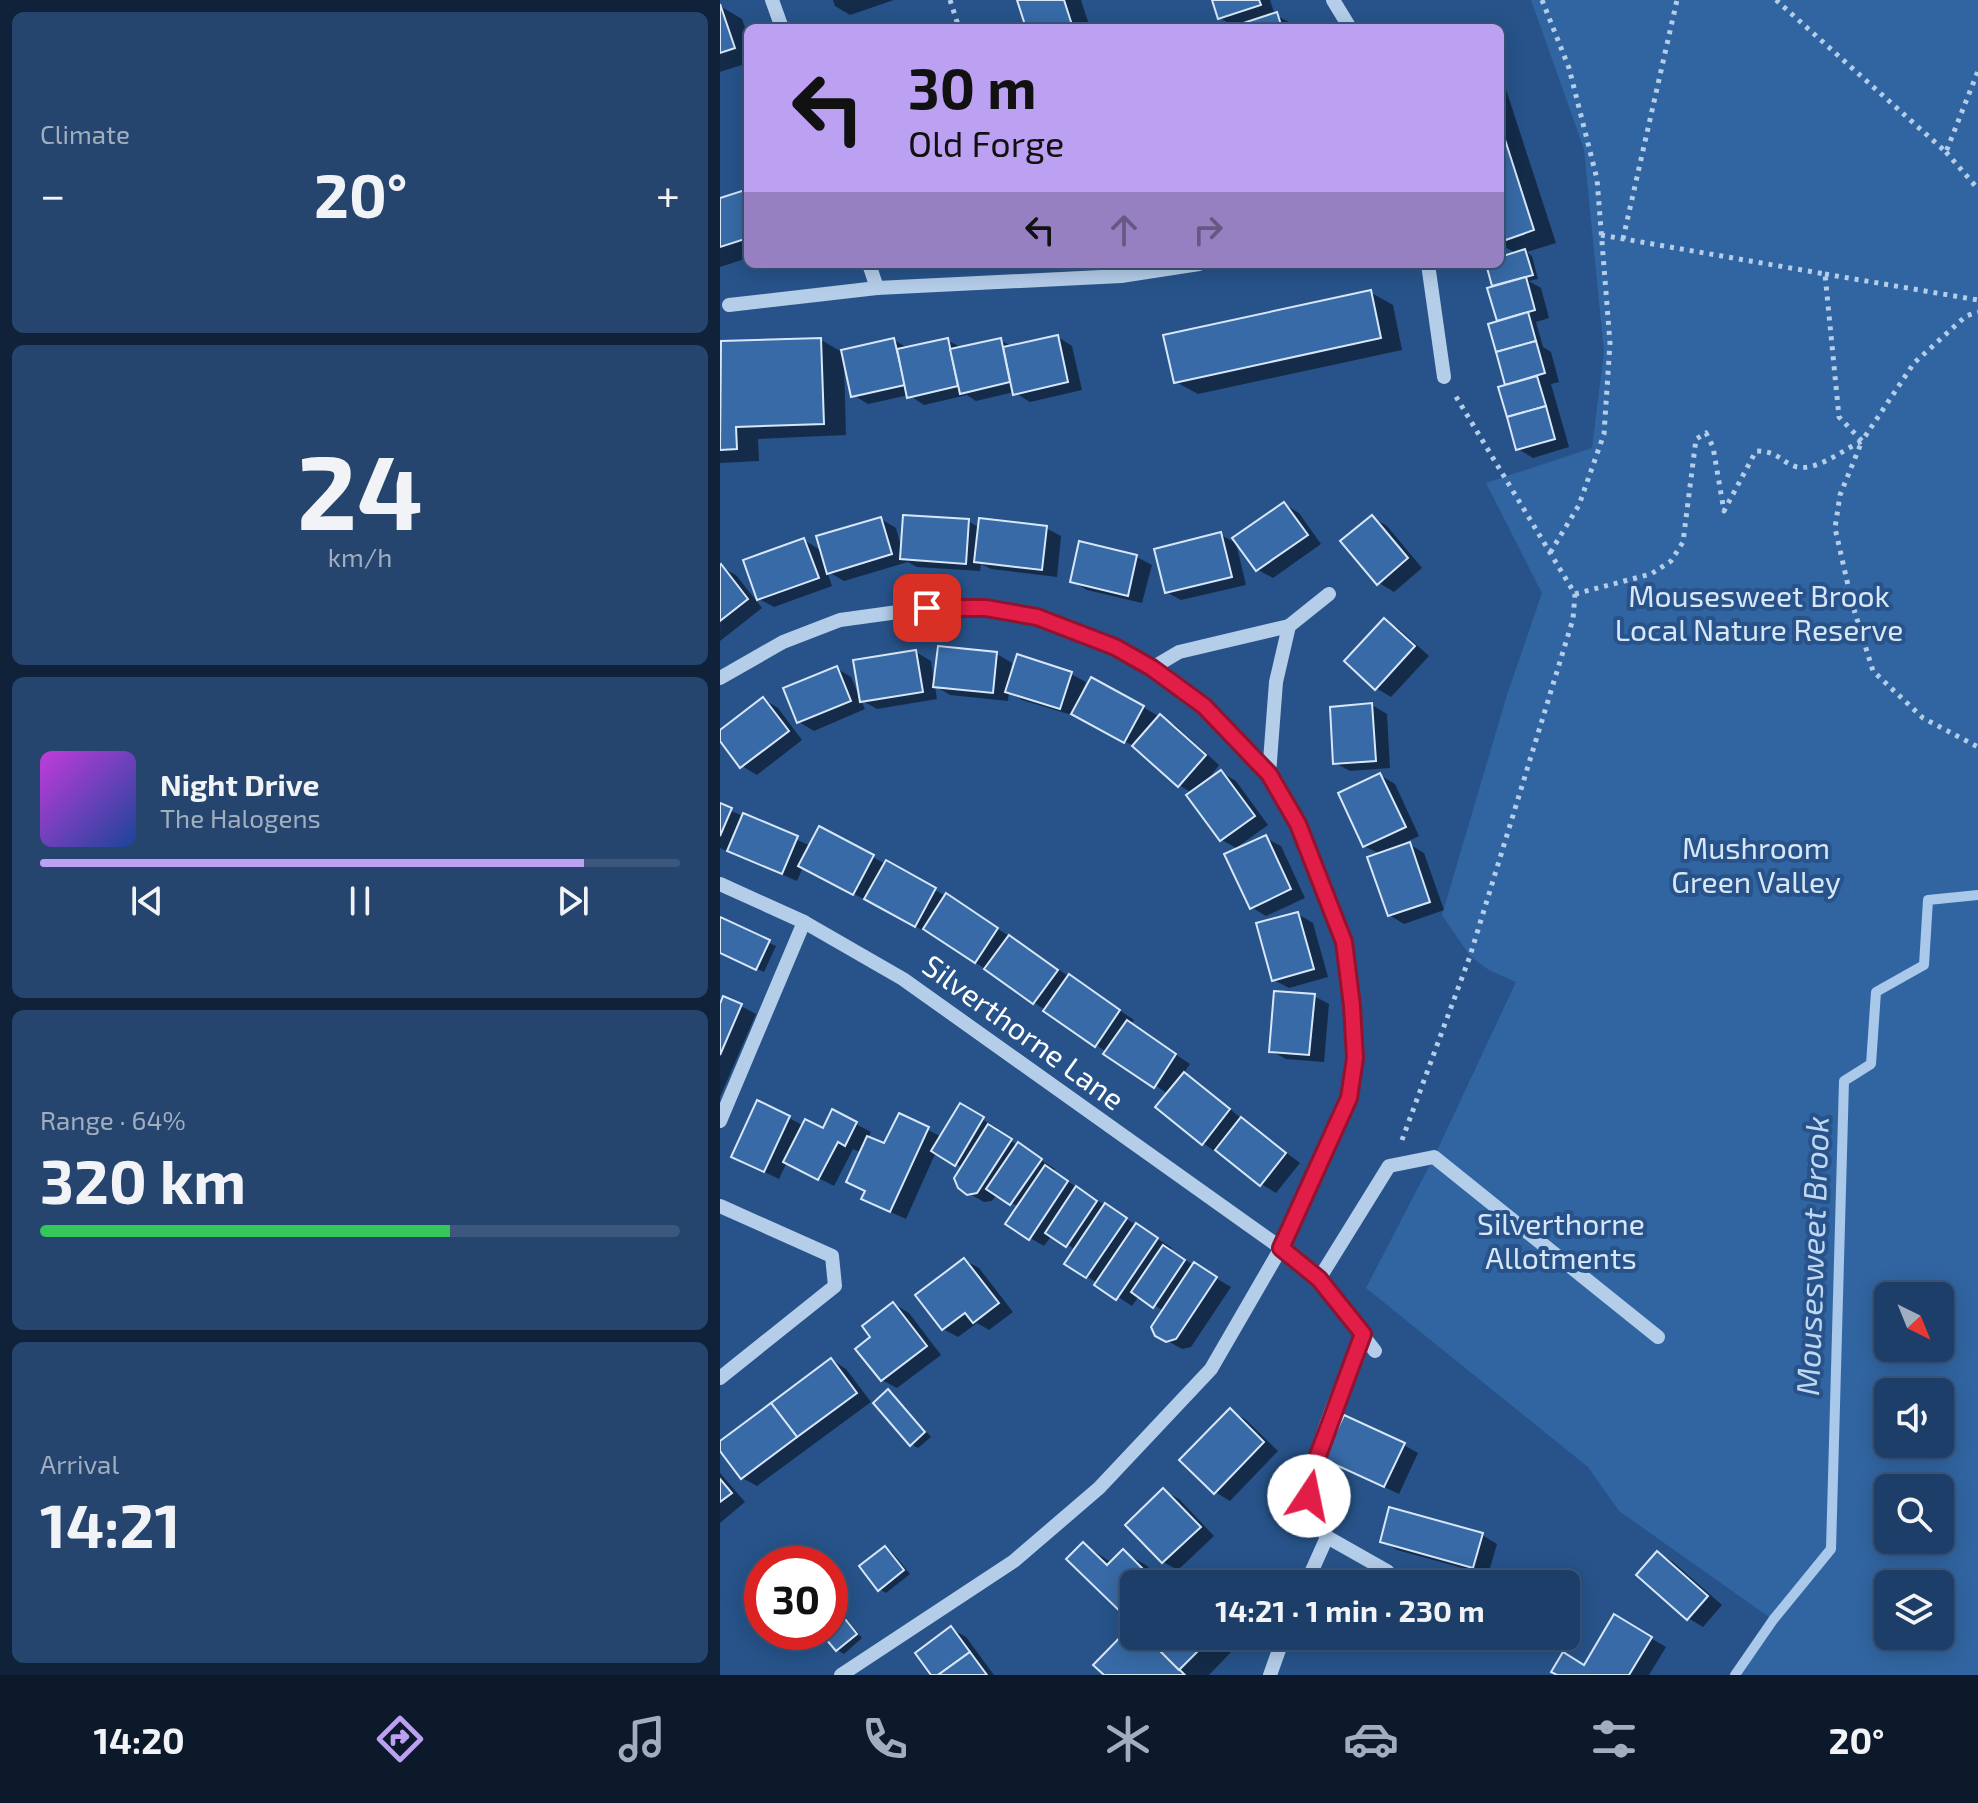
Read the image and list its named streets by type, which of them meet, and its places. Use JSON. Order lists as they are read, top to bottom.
{
  "streets": {
    "street": ["Silverthorne Lane"]
  },
  "water": ["Mousesweet Brook"],
  "parks": ["Mousesweet Brook Local Nature Reserve", "Mushroom Green Valley", "Silverthorne Allotments"],
  "north": "bottom right",
  "page": {
    "tile": [
      "Climate",
      ["24", "km/h"],
      ["Range · 64%", "320 km"],
      ["Arrival", "14:21"]
    ],
    "turn": ["30 m", "Old Forge"],
    "heat": ["−", "20°", "+"],
    "song": ["Night Drive", "The Halogens"],
    "limit": "30",
    "trip": "14:21 · 1 min · 230 m",
    "tabs": ["14:20", "20°"]
  }
}
